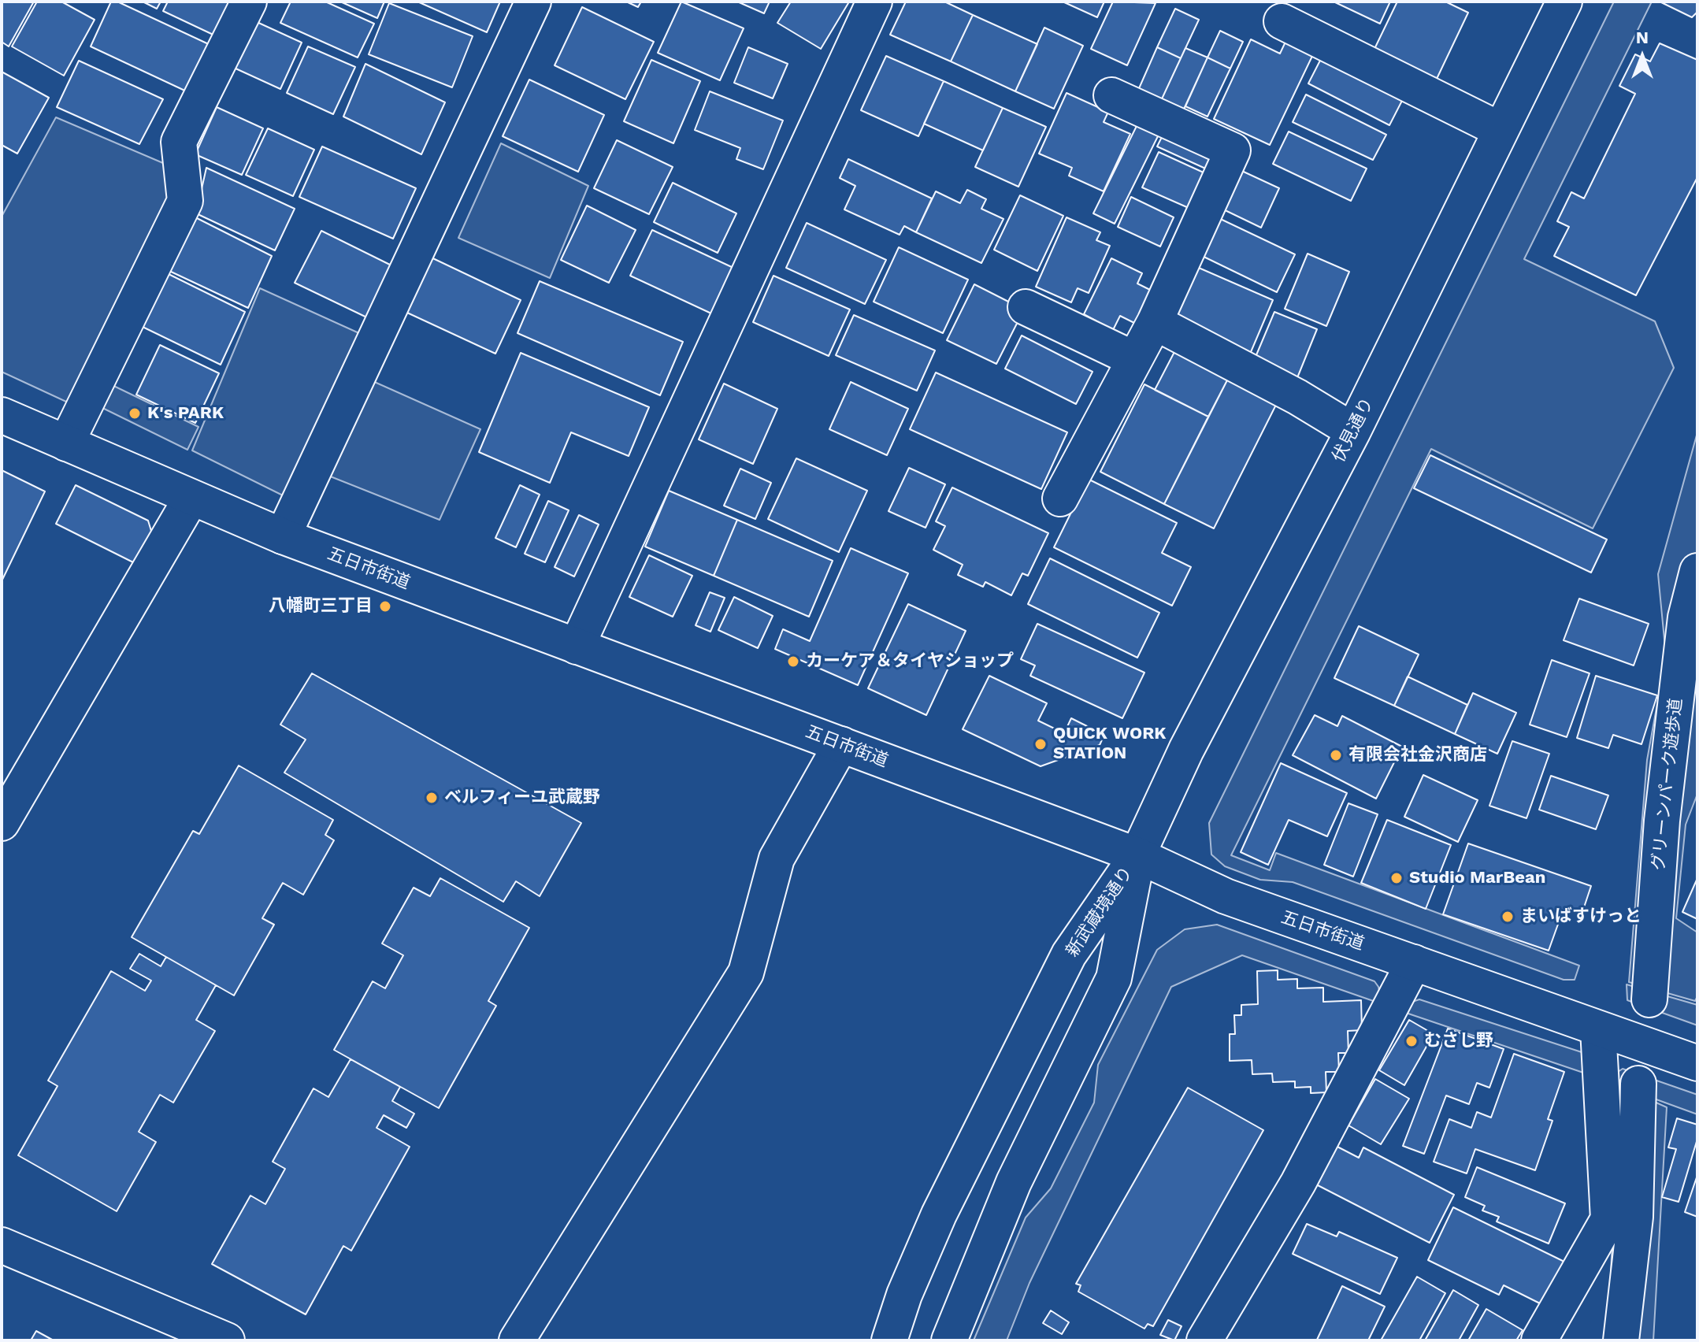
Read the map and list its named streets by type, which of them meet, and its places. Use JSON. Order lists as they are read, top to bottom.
{
  "streets": {
    "street": [
      "伏見通り",
      "五日市街道",
      "グリーンパーク遊歩道",
      "新武蔵境通り"
    ]
  },
  "crossings": [
    ["伏見通り", "五日市街道"],
    ["伏見通り", "新武蔵境通り"],
    ["五日市街道", "新武蔵境通り"]
  ],
  "places": [
    "K's PARK",
    "八幡町三丁目",
    "カーケア＆タイヤショップ",
    "QUICK WORK STATION",
    "有限会社金沢商店",
    "ベルフィーユ武蔵野",
    "Studio MarBean",
    "まいばすけっと",
    "むさし野"
  ],
  "north": "top"
}
